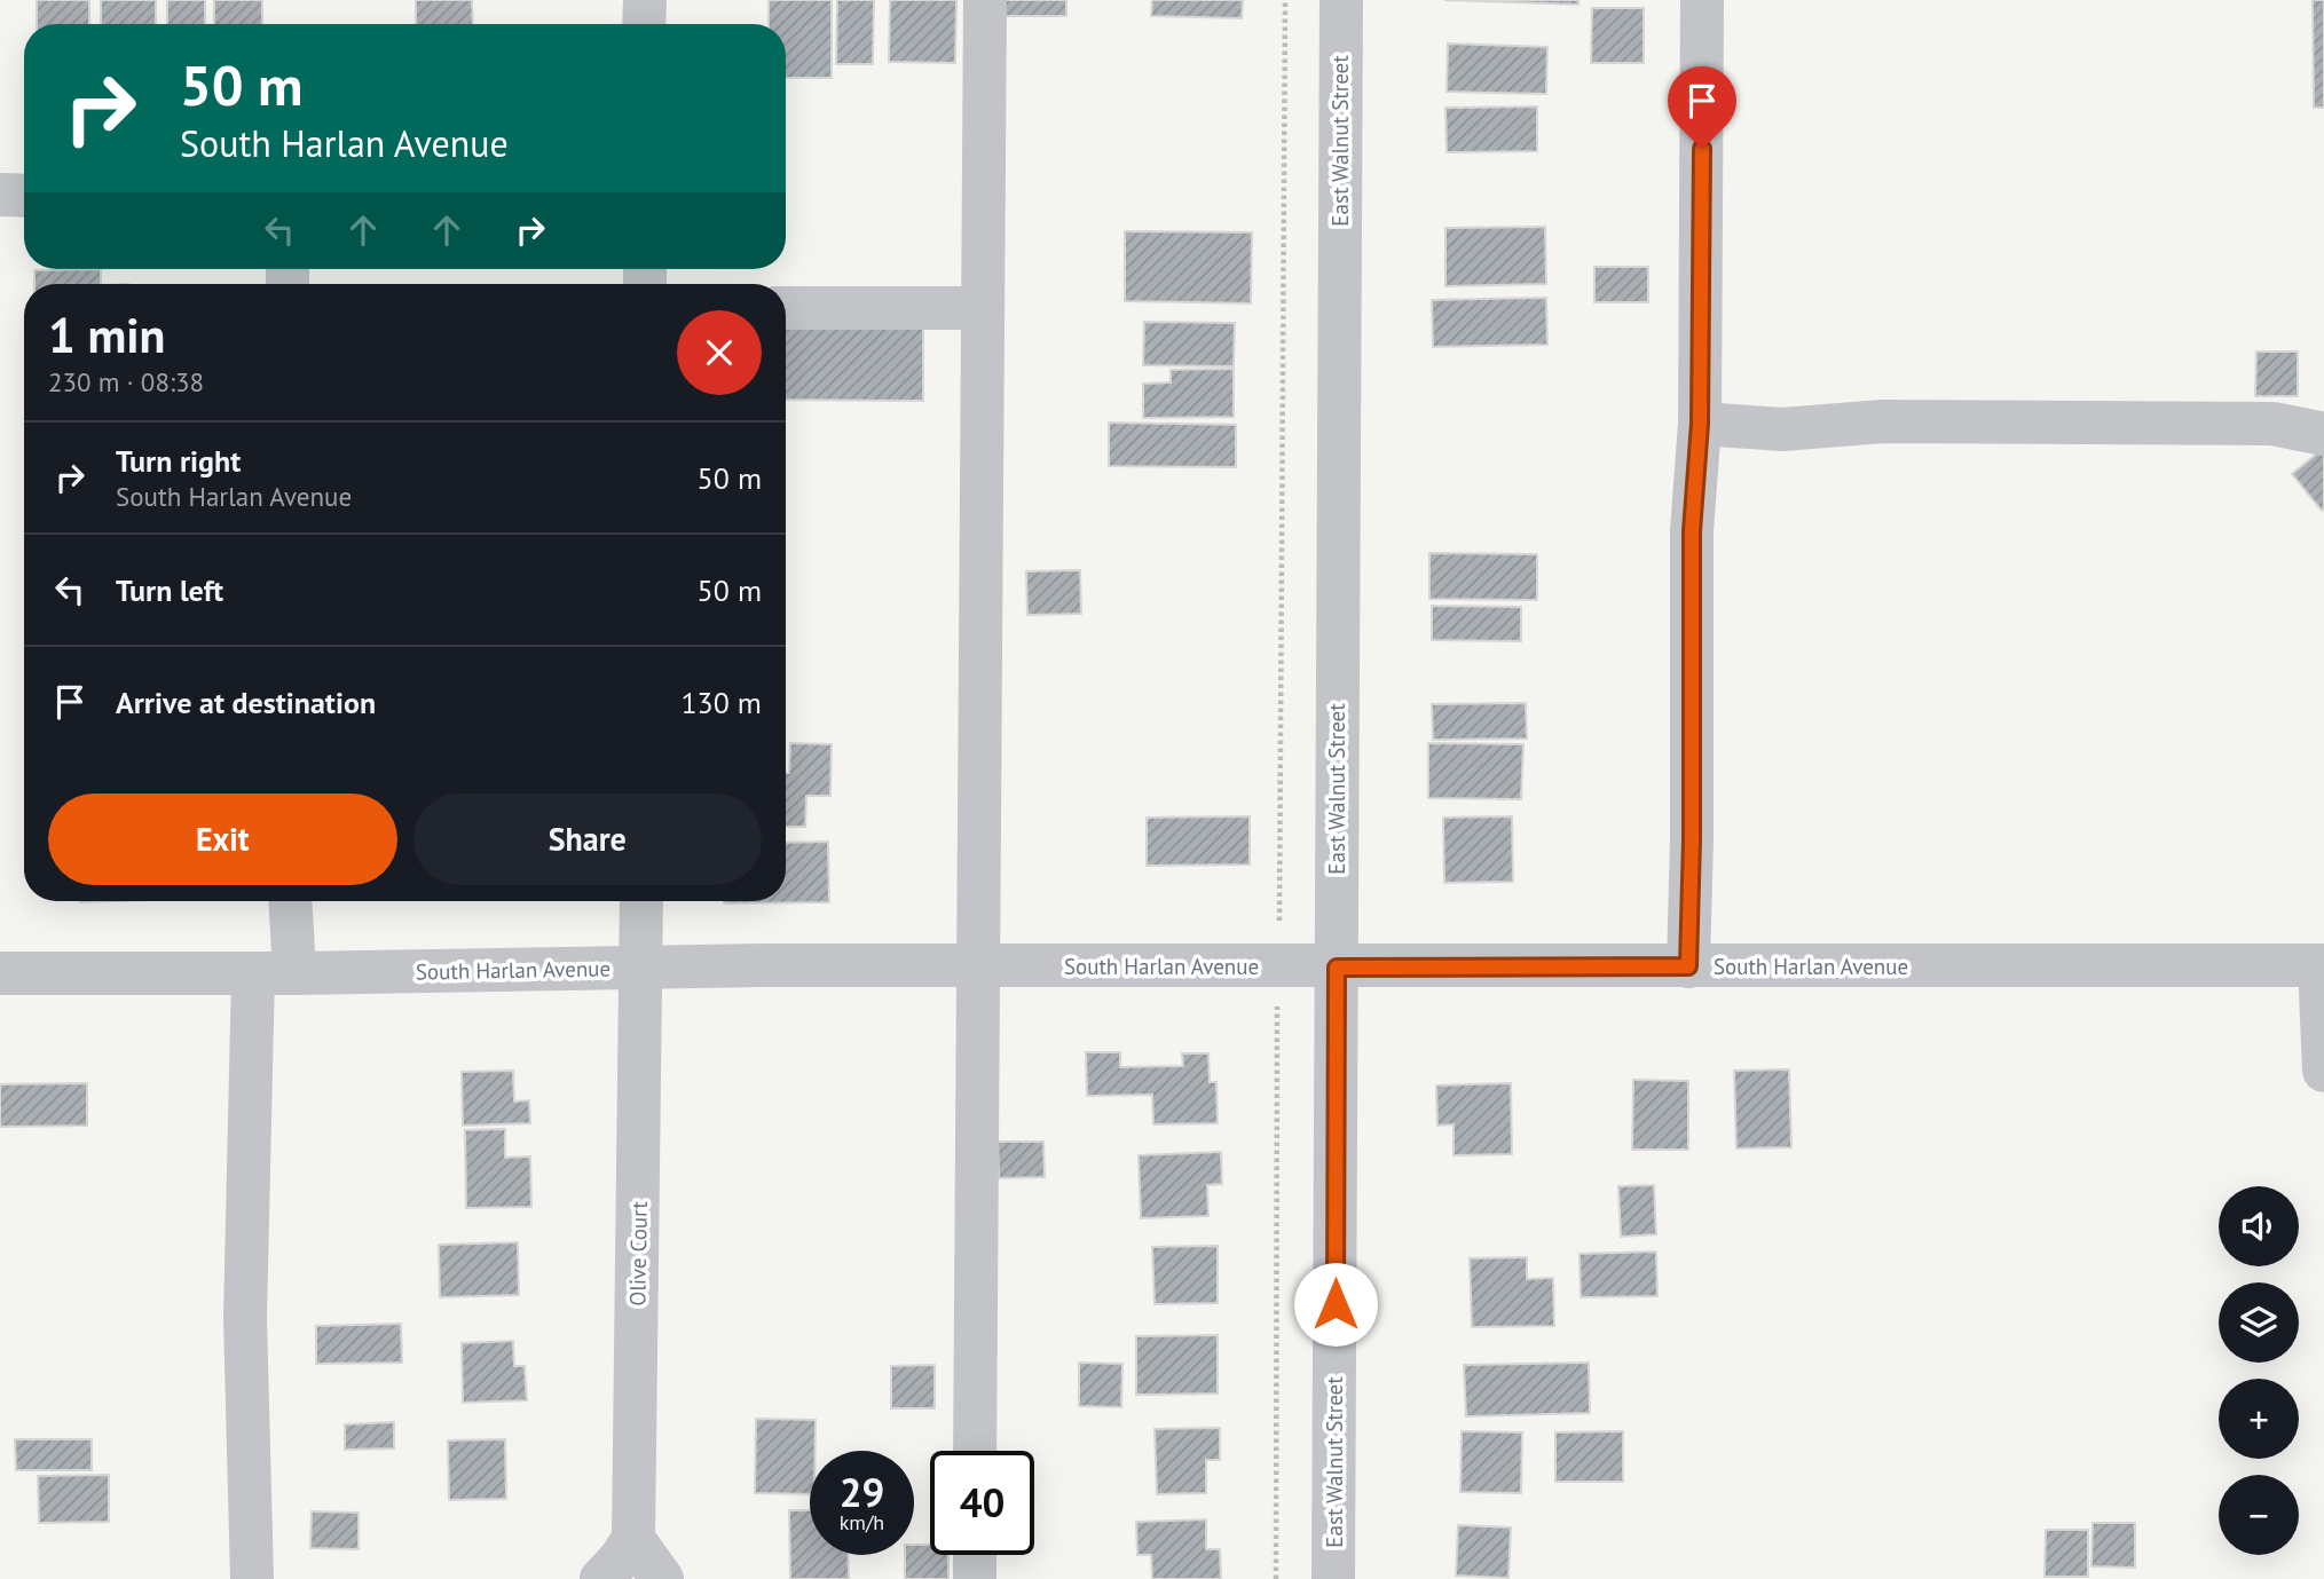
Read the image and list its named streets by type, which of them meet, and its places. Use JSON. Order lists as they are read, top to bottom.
{
  "streets": {
    "street": ["East Walnut Street", "South Harlan Avenue", "Olive Court"]
  },
  "crossings": [
    ["East Walnut Street", "South Harlan Avenue"],
    ["South Harlan Avenue", "Olive Court"]
  ],
  "page": {
    "turn": ["50 m", "South Harlan Avenue"],
    "heading": ["1 min", "230 m · 08:38"],
    "list": [
      {
        "name": "Turn right",
        "note": "South Harlan Avenue",
        "value": "50 m"
      },
      {
        "name": "Turn left",
        "value": "50 m"
      },
      {
        "name": "Arrive at destination",
        "value": "130 m"
      }
    ],
    "buttons": ["Exit", "Share"],
    "map_buttons": ["+", "−"],
    "speed": "29 km/h",
    "limit": "40"
  }
}
